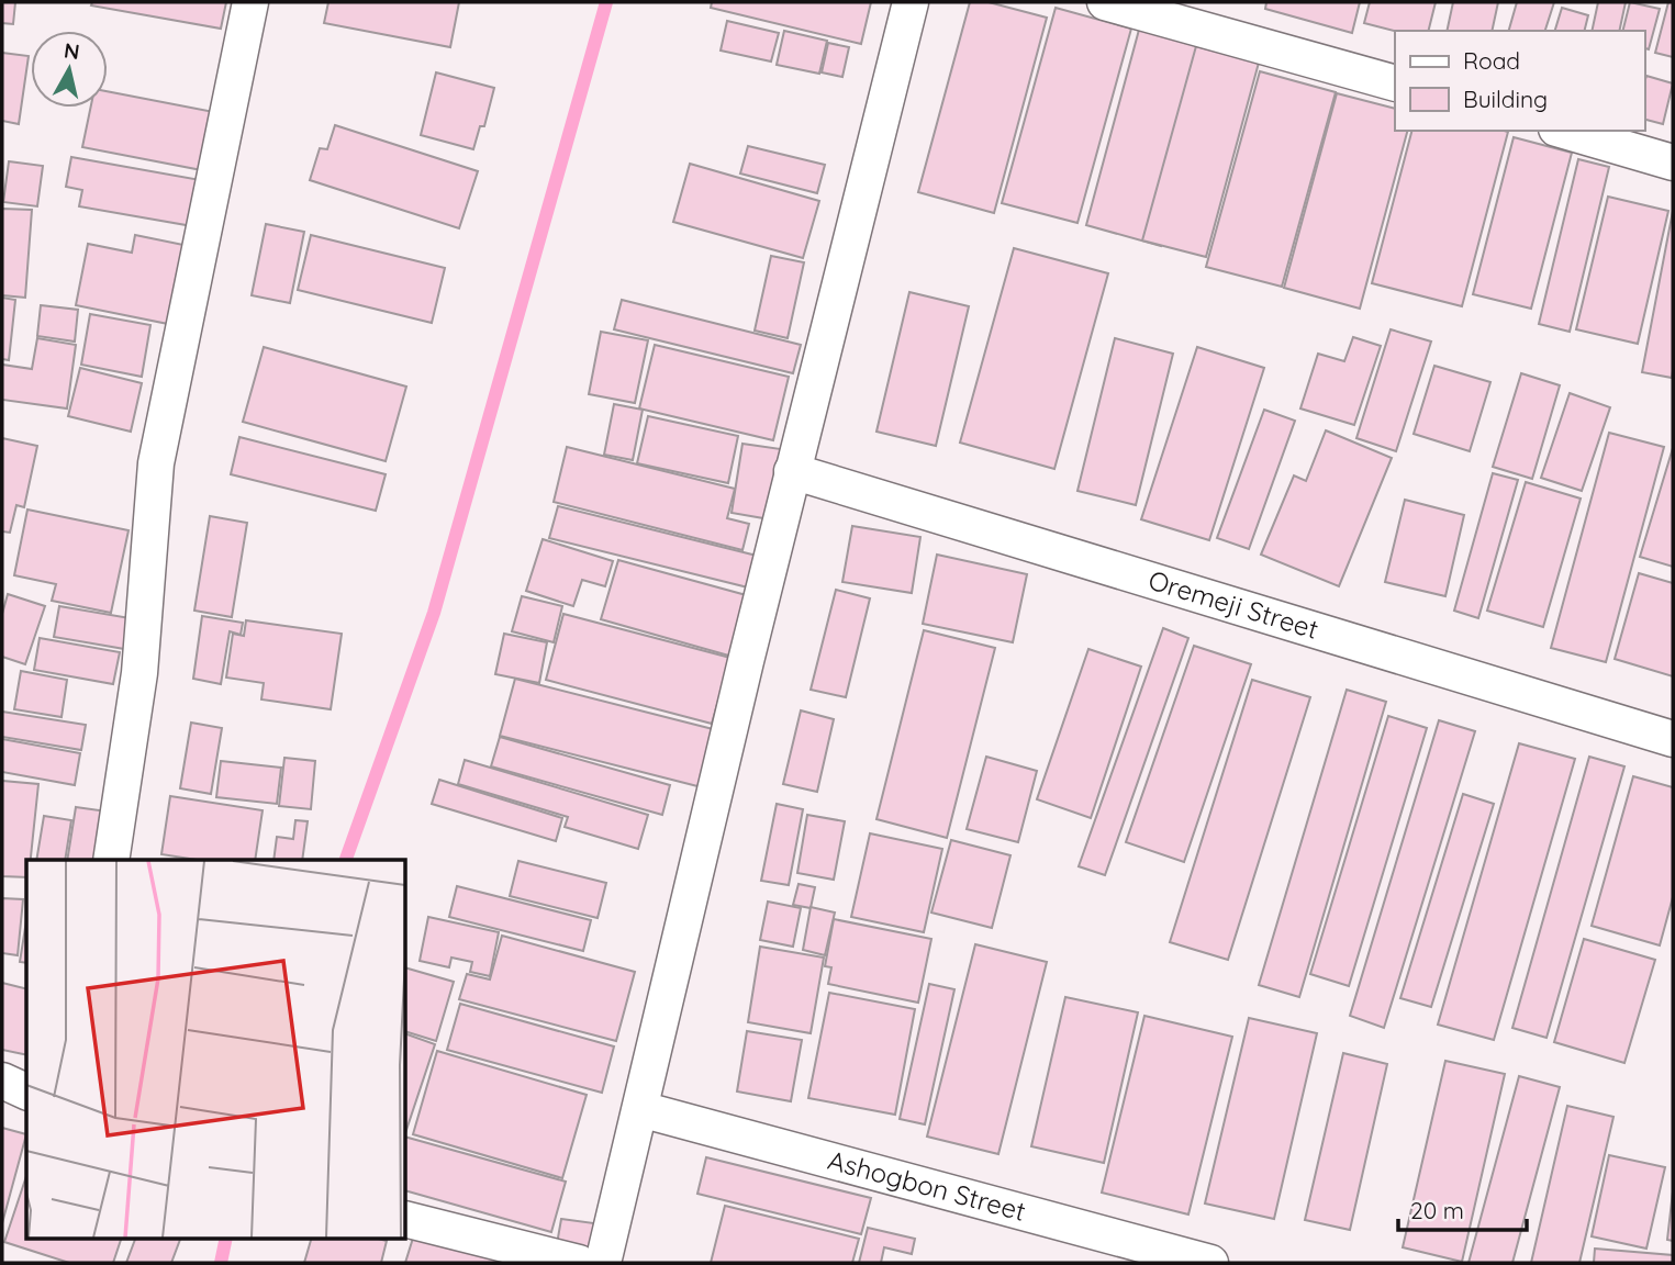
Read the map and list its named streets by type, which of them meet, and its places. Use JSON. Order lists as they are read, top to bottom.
{
  "streets": {
    "street": ["Oremeji Street", "Ashogbon Street"]
  },
  "legend": ["Road", "Building"],
  "scale_bar": "20 m",
  "north": "top"
}
